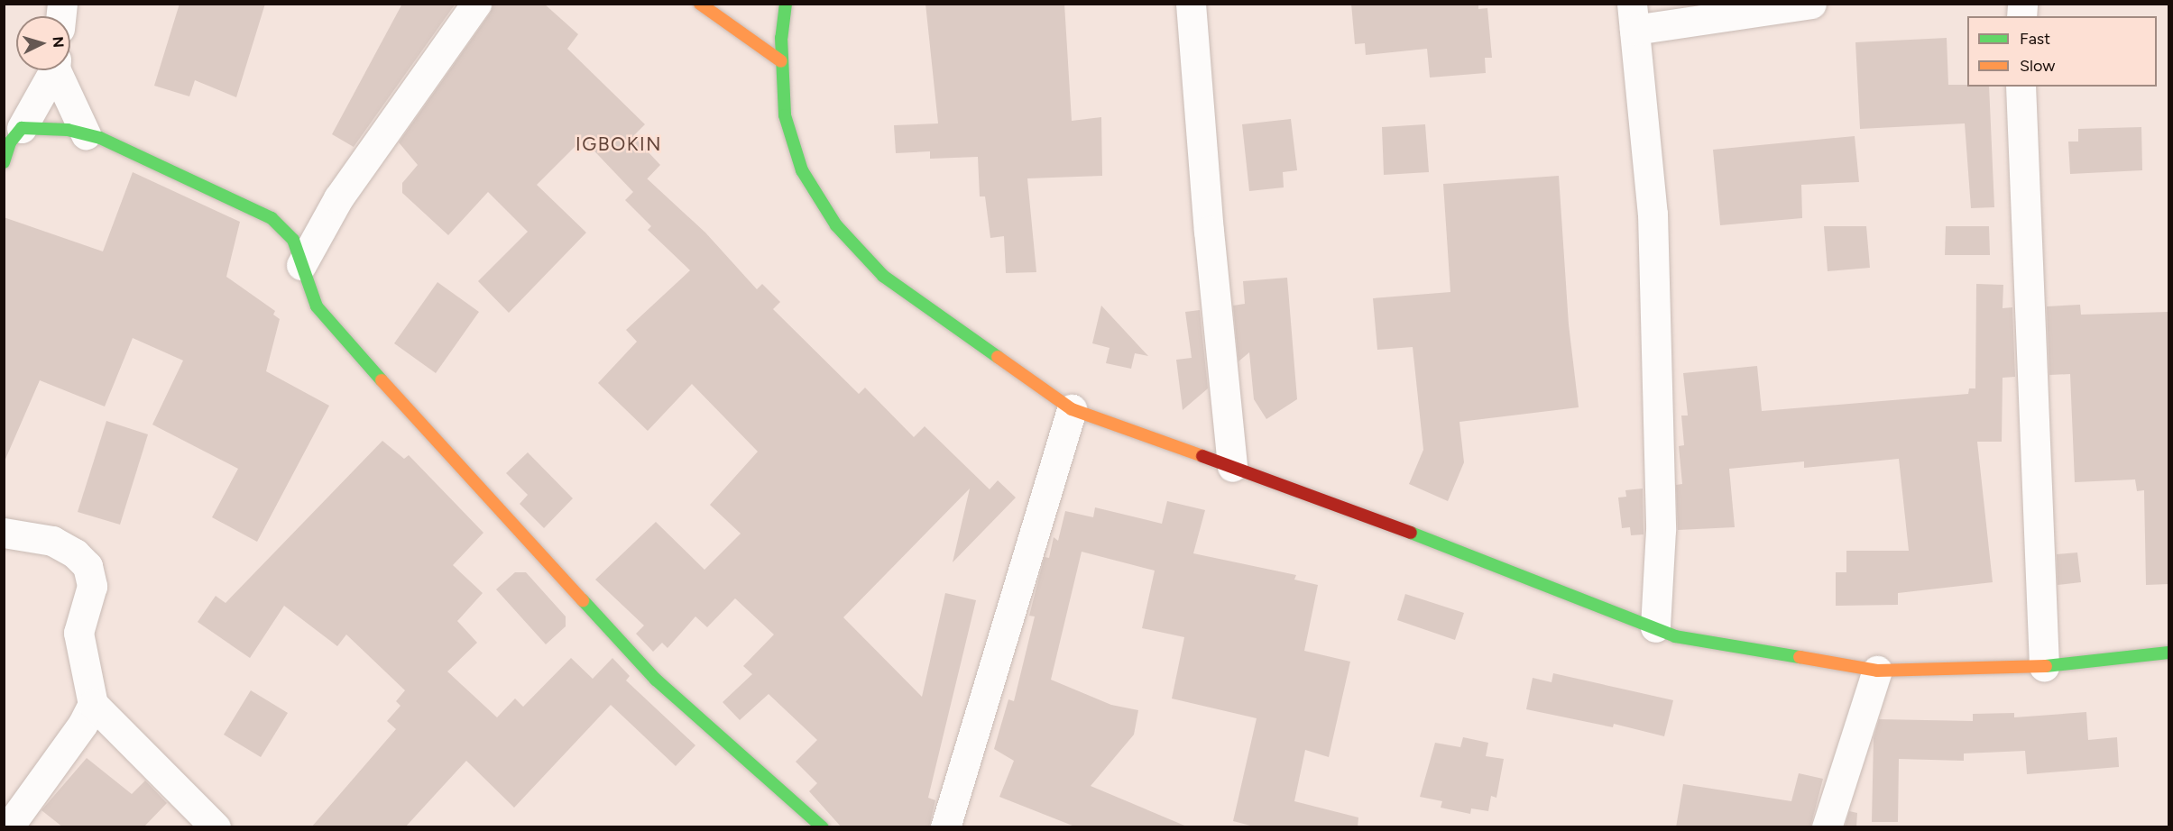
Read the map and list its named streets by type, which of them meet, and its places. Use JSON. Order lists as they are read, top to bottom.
{
  "districts": ["IGBOKIN"],
  "legend": ["Fast", "Slow"],
  "north": "right"
}
